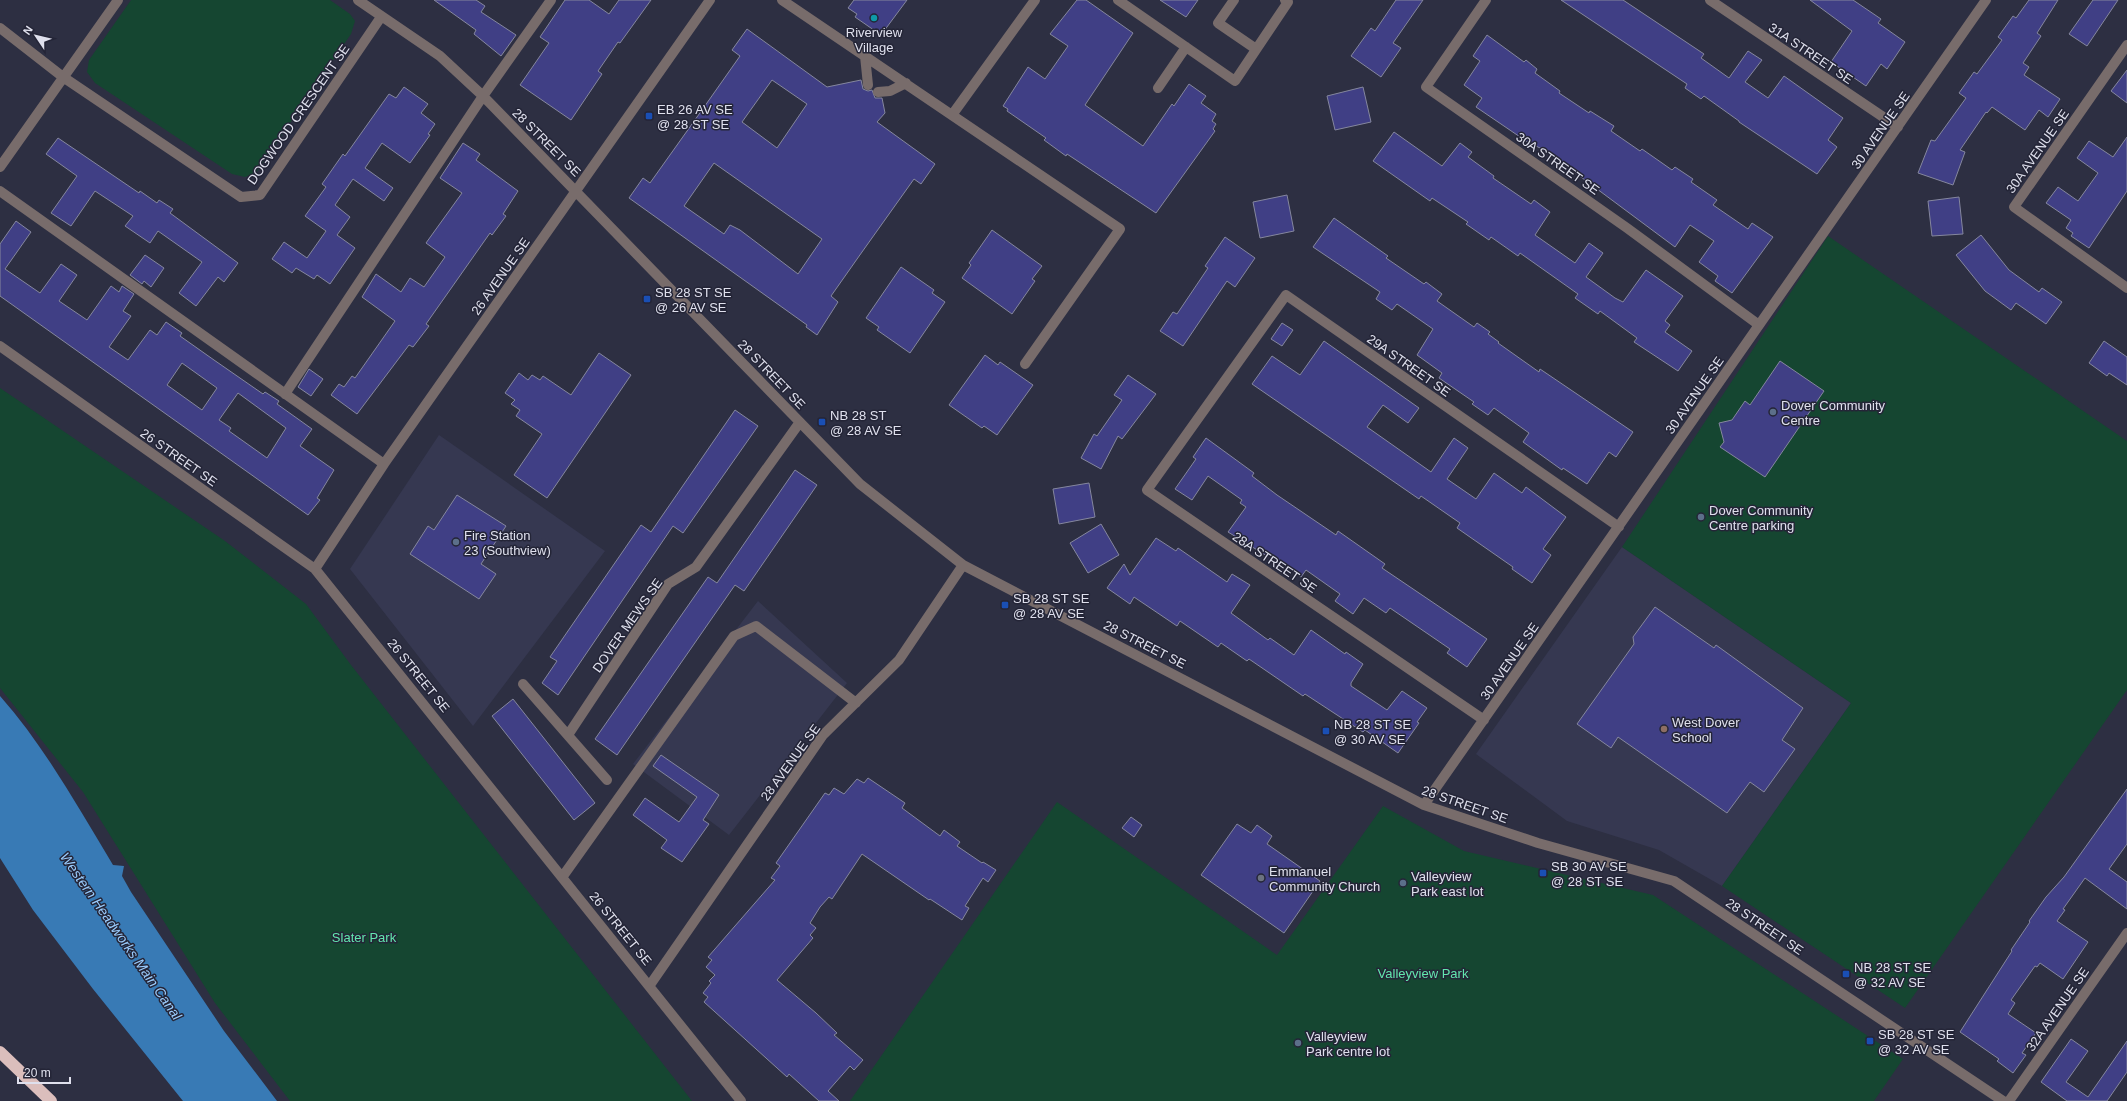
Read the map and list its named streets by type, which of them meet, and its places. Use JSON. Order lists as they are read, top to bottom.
{
  "streets": {
    "street": [
      "31A STREET SE",
      "DOGWOOD CRESCENT SE",
      "30 AVENUE SE",
      "28 STREET SE",
      "30A AVENUE SE",
      "30A STREET SE",
      "26 AVENUE SE",
      "29A STREET SE",
      "26 STREET SE",
      "28A STREET SE",
      "DOVER MEWS SE",
      "28 AVENUE SE",
      "32A AVENUE SE"
    ]
  },
  "crossings": [
    ["31A STREET SE", "30 AVENUE SE"],
    ["DOGWOOD CRESCENT SE", "28 STREET SE"],
    ["30 AVENUE SE", "28 STREET SE"],
    ["30 AVENUE SE", "30A STREET SE"],
    ["30 AVENUE SE", "29A STREET SE"],
    ["30 AVENUE SE", "28A STREET SE"],
    ["28 STREET SE", "26 AVENUE SE"],
    ["28 STREET SE", "DOVER MEWS SE"],
    ["28 STREET SE", "28 AVENUE SE"],
    ["26 AVENUE SE", "26 STREET SE"],
    ["29A STREET SE", "28A STREET SE"],
    ["26 STREET SE", "28 AVENUE SE"]
  ],
  "water": ["Western Headworks Main Canal"],
  "parks": ["Slater Park", "Valleyview Park"],
  "places": {
    "other": [
      "Riverview Village",
      "Dover Community Centre",
      "Dover Community Centre parking",
      "Fire Station 23 (Southview)",
      "West Dover School",
      "Emmanuel Community Church",
      "Valleyview Park east lot",
      "Valleyview Park centre lot"
    ],
    "transit": [
      "EB 26 AV SE @ 28 ST SE",
      "SB 28 ST SE @ 26 AV SE",
      "NB 28 ST @ 28 AV SE",
      "SB 28 ST SE @ 28 AV SE",
      "NB 28 ST SE @ 30 AV SE",
      "SB 30 AV SE @ 28 ST SE",
      "NB 28 ST SE @ 32 AV SE",
      "SB 28 ST SE @ 32 AV SE"
    ]
  },
  "scale_bar": "20 m",
  "north": "top left"
}
